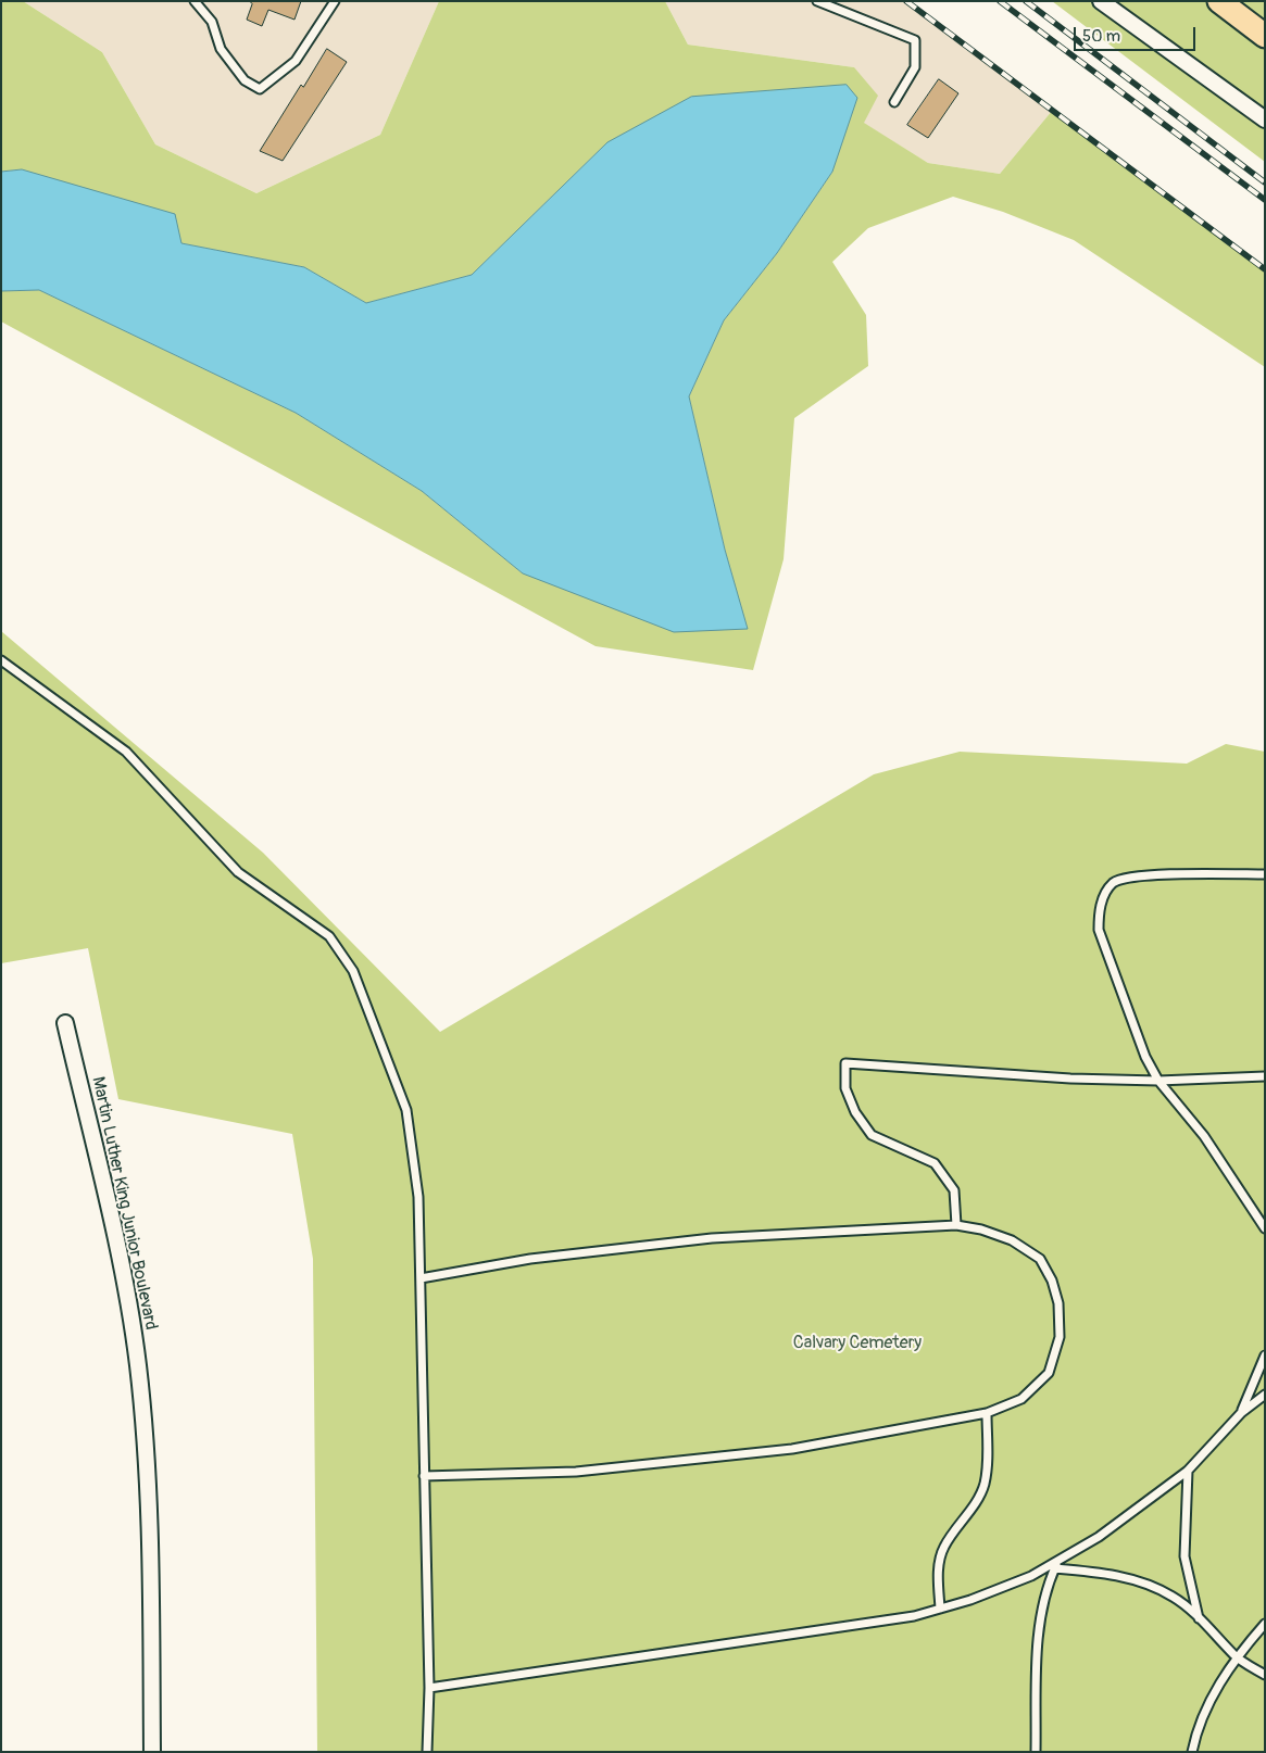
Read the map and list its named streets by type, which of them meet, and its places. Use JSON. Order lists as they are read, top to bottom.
{
  "streets": {
    "street": ["Martin Luther King Junior Boulevard"]
  },
  "parks": ["Calvary Cemetery"],
  "scale_bar": "50 m"
}
